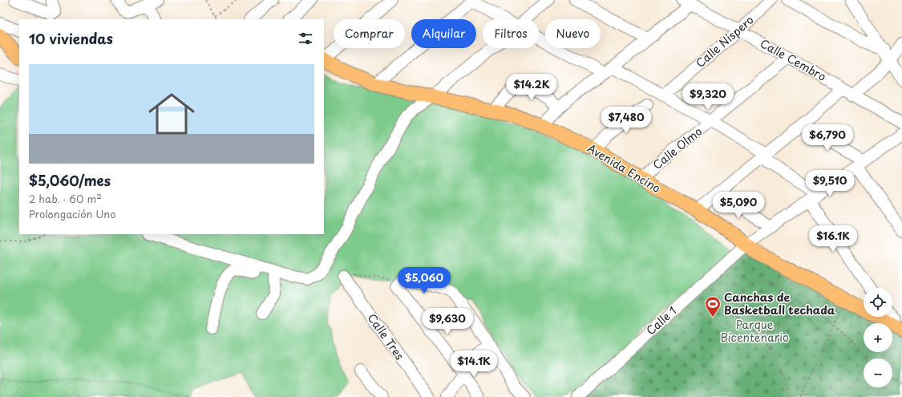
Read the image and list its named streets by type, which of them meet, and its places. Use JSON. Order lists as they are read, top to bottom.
{
  "streets": {
    "main road": ["Avenida Encino"],
    "street": [
      "Calle Níspero",
      "Calle Cembro",
      "Calle Olmo",
      "Calle 1",
      "Calle Tres"
    ]
  },
  "crossings": [
    ["Calle Níspero", "Calle Cembro"],
    ["Calle Cembro", "Calle Olmo"],
    ["Calle Olmo", "Avenida Encino"],
    ["Avenida Encino", "Calle 1"]
  ],
  "parks": ["Parque Bicentenario"],
  "places": {
    "sports": ["Canchas de Basketball techada"]
  },
  "page": {
    "chip": [
      "Comprar",
      "Alquilar",
      "Filtros",
      "Nuevo"
    ],
    "heading": "10 viviendas",
    "list": [
      {
        "name": "$5,060/mes",
        "note": "2 hab. · 60 m² · Prolongación Uno"
      }
    ],
    "price": [
      "$14.2K",
      "$9,320",
      "$7,480",
      "$6,790",
      "$9,510",
      "$5,090",
      "$16.1K",
      "$5,060",
      "$9,630",
      "$14.1K"
    ],
    "map_buttons": ["+", "−"]
  }
}
